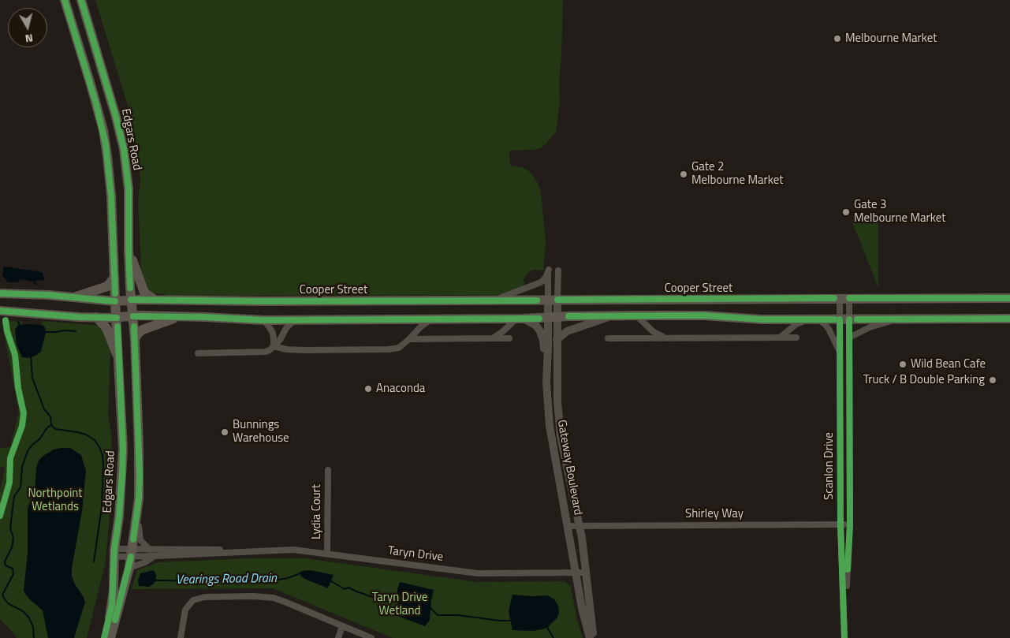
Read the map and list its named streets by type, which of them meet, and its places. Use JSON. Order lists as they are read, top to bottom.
{
  "streets": {
    "main road": ["Edgars Road", "Cooper Street"],
    "street": [
      "Scanlon Drive",
      "Gateway Boulevard",
      "Lydia Court",
      "Shirley Way",
      "Taryn Drive"
    ]
  },
  "crossings": [
    ["Edgars Road", "Cooper Street"],
    ["Edgars Road", "Taryn Drive"],
    ["Cooper Street", "Gateway Boulevard"],
    ["Scanlon Drive", "Shirley Way"],
    ["Gateway Boulevard", "Shirley Way"],
    ["Gateway Boulevard", "Taryn Drive"],
    ["Lydia Court", "Taryn Drive"]
  ],
  "water": ["Vearings Road Drain"],
  "parks": ["Northpoint Wetlands", "Taryn Drive Wetland"],
  "places": [
    "Melbourne Market",
    "Gate 2 Melbourne Market",
    "Gate 3 Melbourne Market",
    "Wild Bean Cafe",
    "Truck / B Double Parking",
    "Anaconda",
    "Bunnings Warehouse"
  ],
  "north": "bottom"
}
